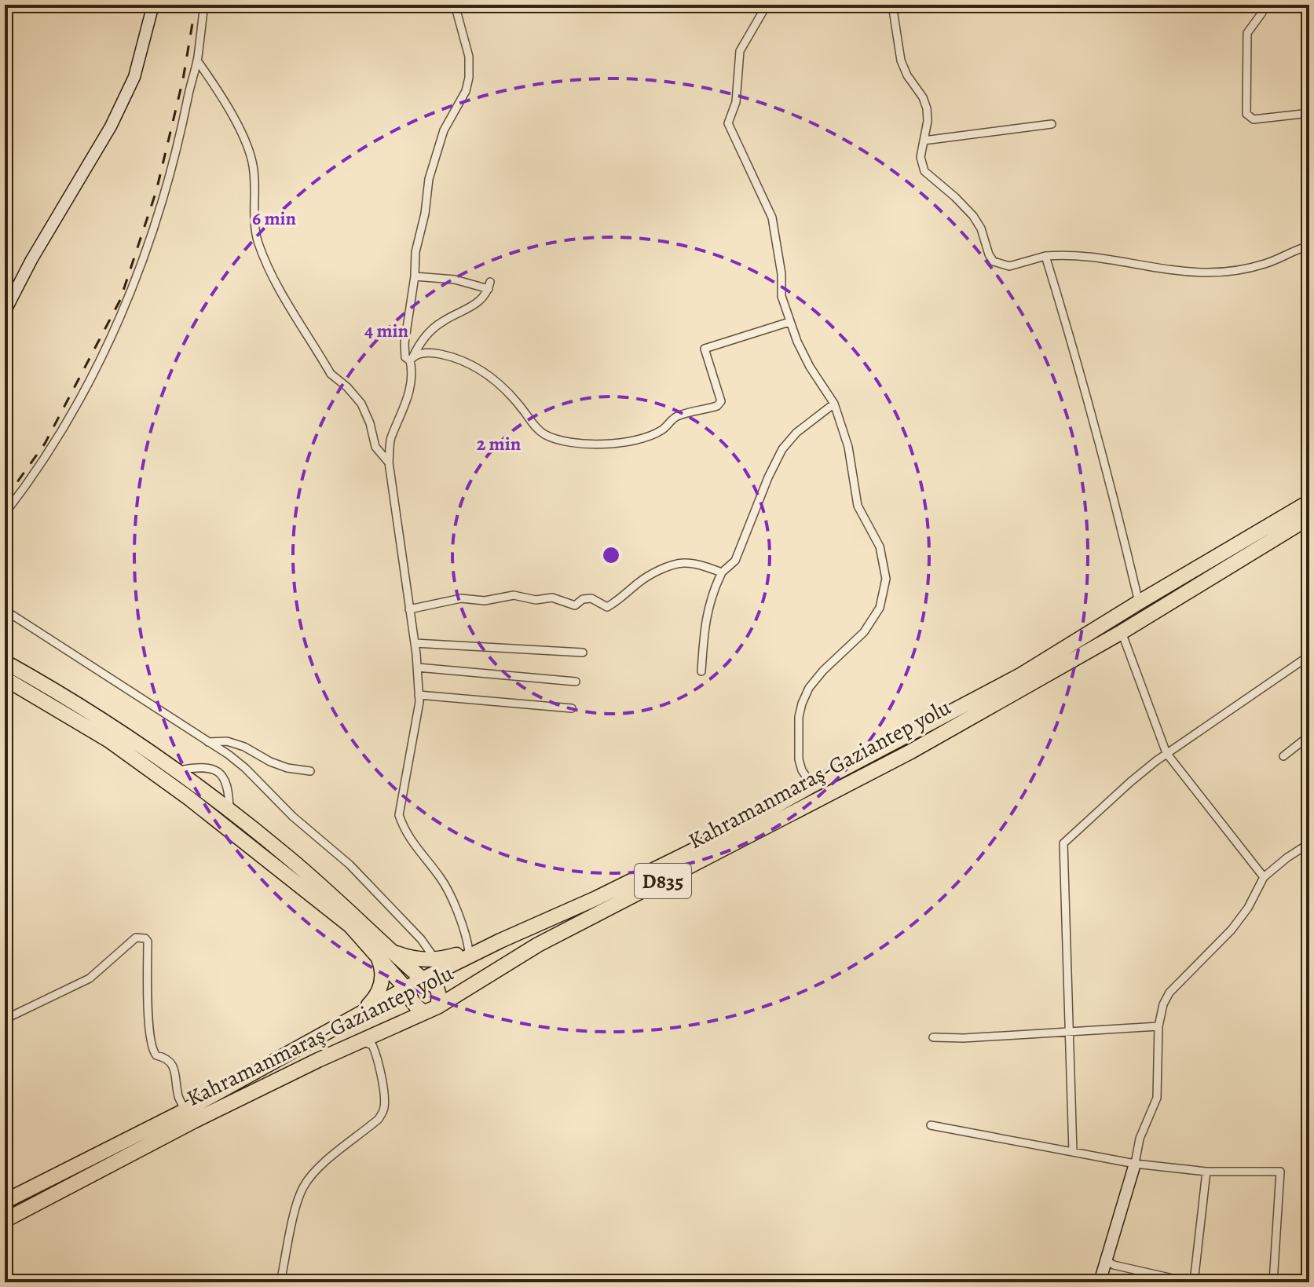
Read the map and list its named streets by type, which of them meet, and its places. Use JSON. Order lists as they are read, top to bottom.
{
  "streets": {
    "highway": ["Kahramanmaraş-Gaziantep yolu", "D835"]
  },
  "rings": ["6 min", "4 min", "2 min"]
}
